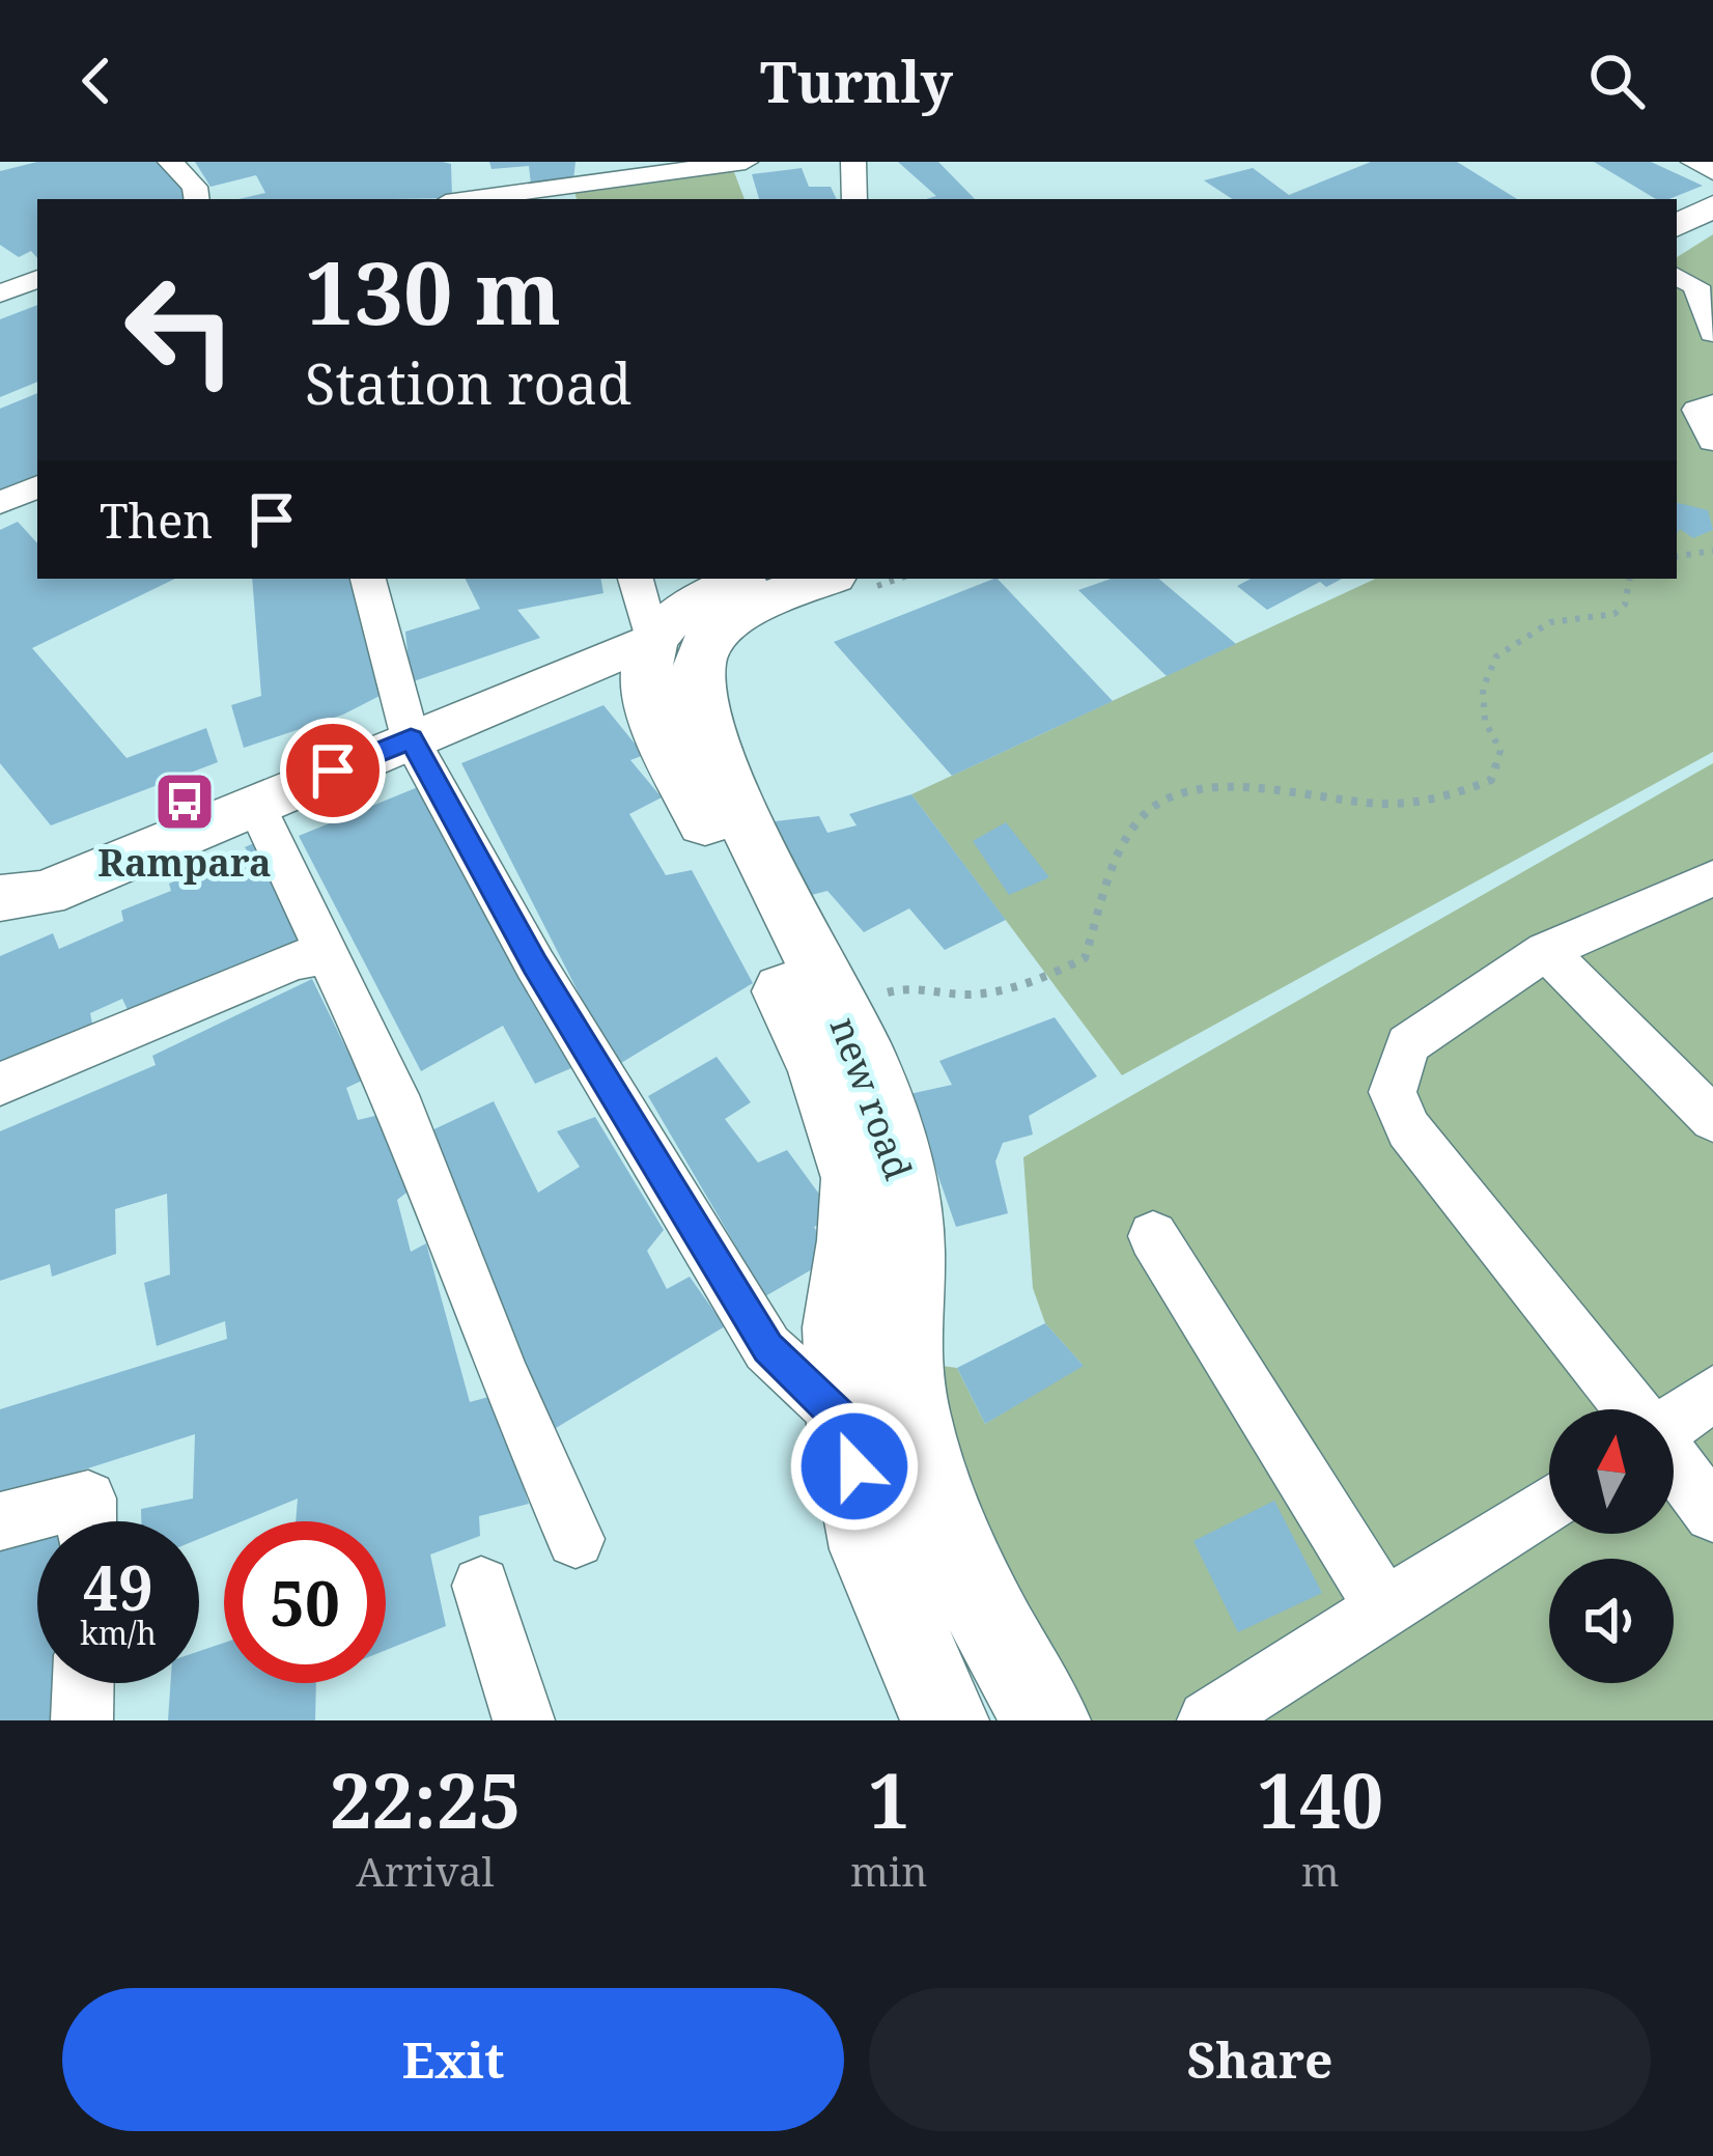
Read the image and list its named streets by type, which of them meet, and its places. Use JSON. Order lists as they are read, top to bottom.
{
  "streets": {
    "main road": ["new road"]
  },
  "places": {
    "bus stop": ["Rampara"]
  },
  "north": "top",
  "page": {
    "header": "Turnly",
    "turn": ["130 m", "Station road"],
    "then": "Then",
    "speed": "49 km/h",
    "limit": "50",
    "eta": [
      "22:25",
      "Arrival",
      "1",
      "min",
      "140",
      "m"
    ],
    "buttons": ["Exit", "Share"]
  }
}
